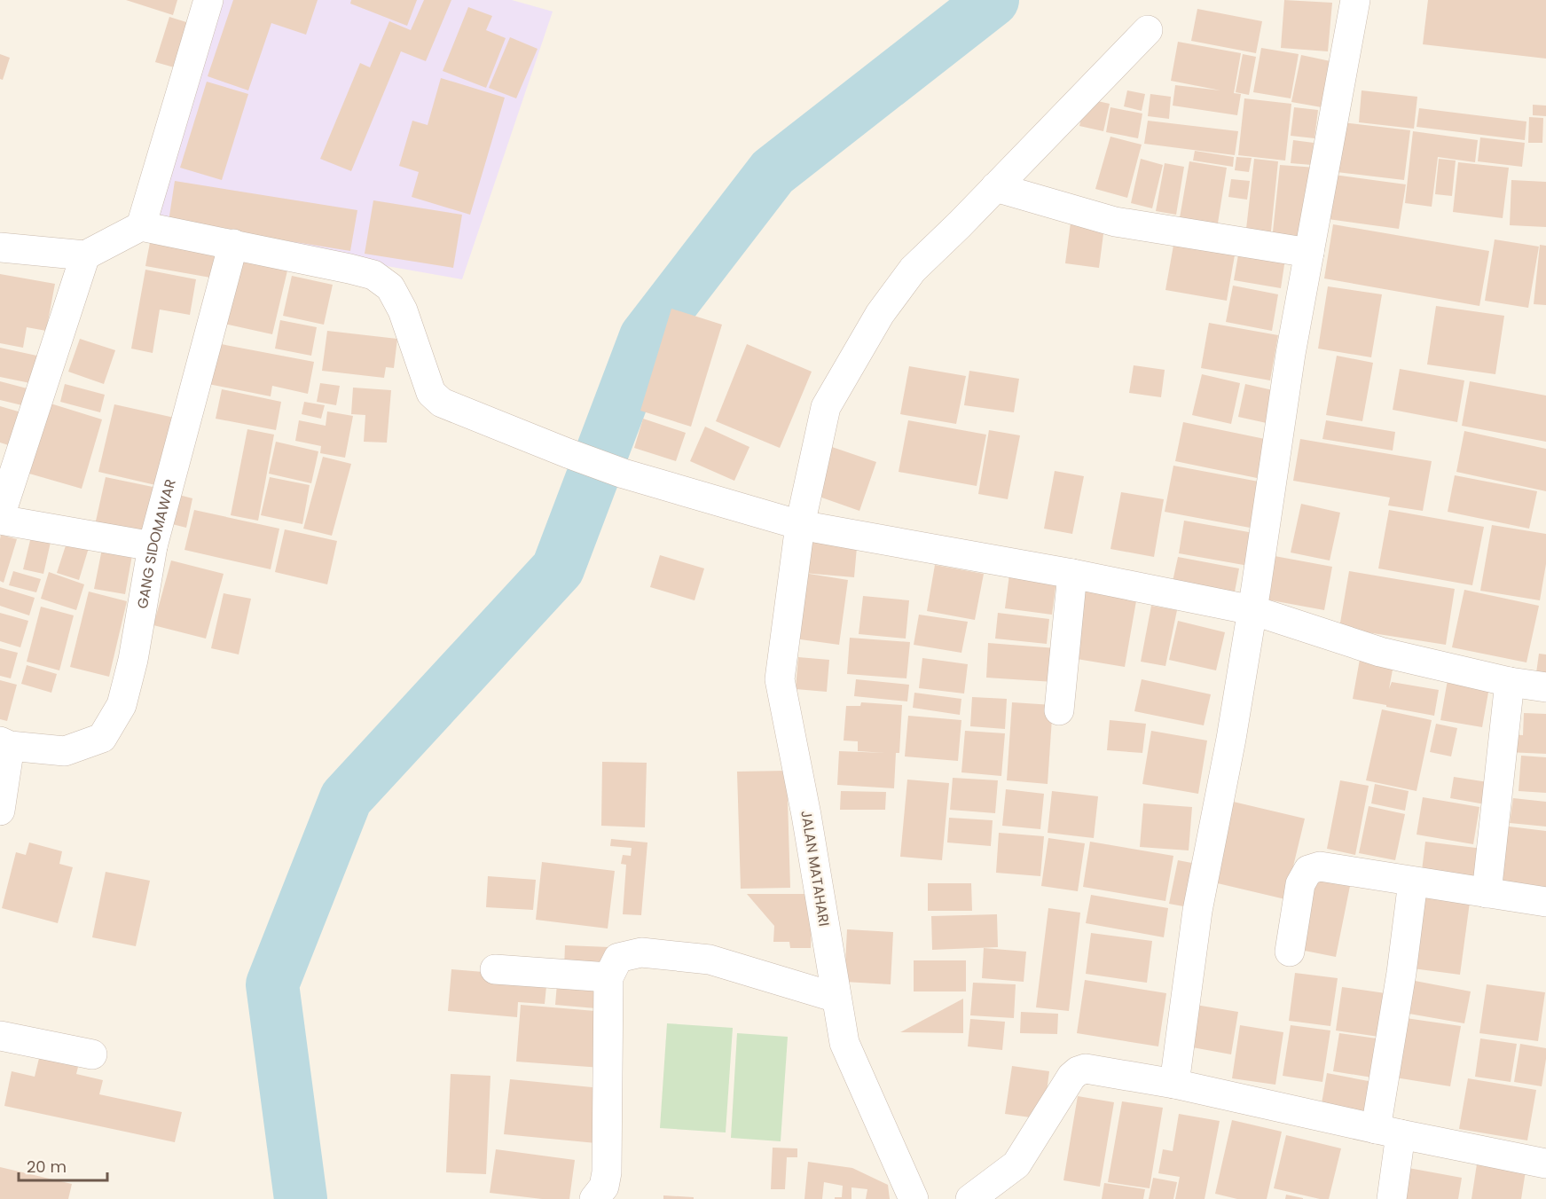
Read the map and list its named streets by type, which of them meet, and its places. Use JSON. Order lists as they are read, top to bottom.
{
  "streets": {
    "street": ["GANG SIDOMAWAR", "JALAN MATAHARI"]
  },
  "scale_bar": "20 m"
}
